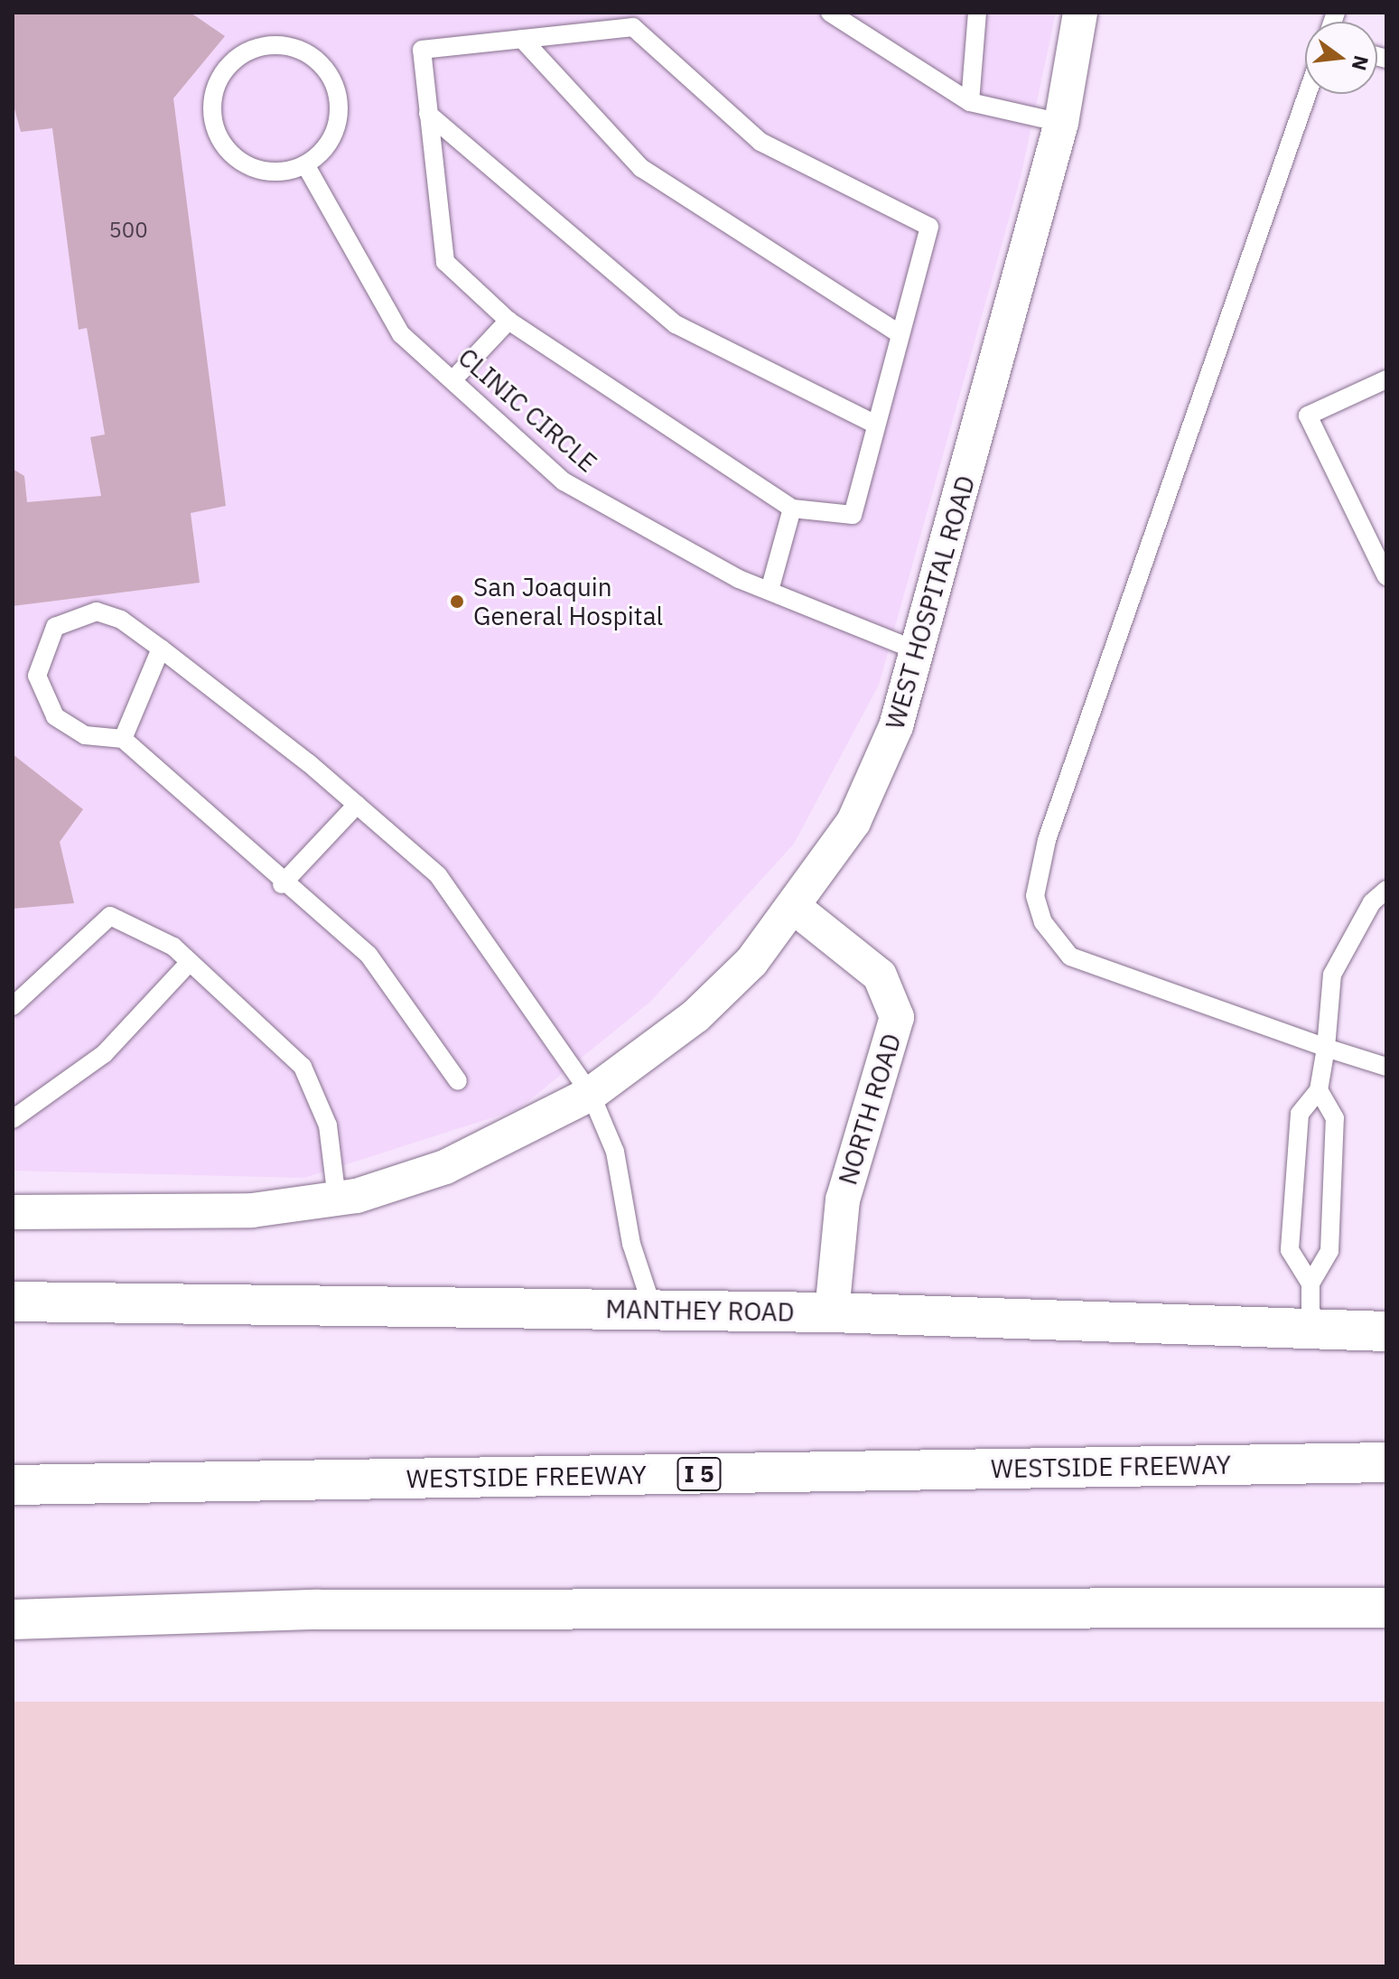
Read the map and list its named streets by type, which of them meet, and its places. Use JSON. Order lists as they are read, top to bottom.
{
  "streets": {
    "main road": ["MANTHEY ROAD", "WESTSIDE FREEWAY", "I 5"],
    "street": ["WEST HOSPITAL ROAD", "NORTH ROAD"],
    "lane": ["CLINIC CIRCLE"]
  },
  "crossings": [
    ["CLINIC CIRCLE", "WEST HOSPITAL ROAD"],
    ["WEST HOSPITAL ROAD", "NORTH ROAD"],
    ["NORTH ROAD", "MANTHEY ROAD"]
  ],
  "places": ["San Joaquin General Hospital"],
  "house_numbers": ["500"],
  "north": "right"
}
